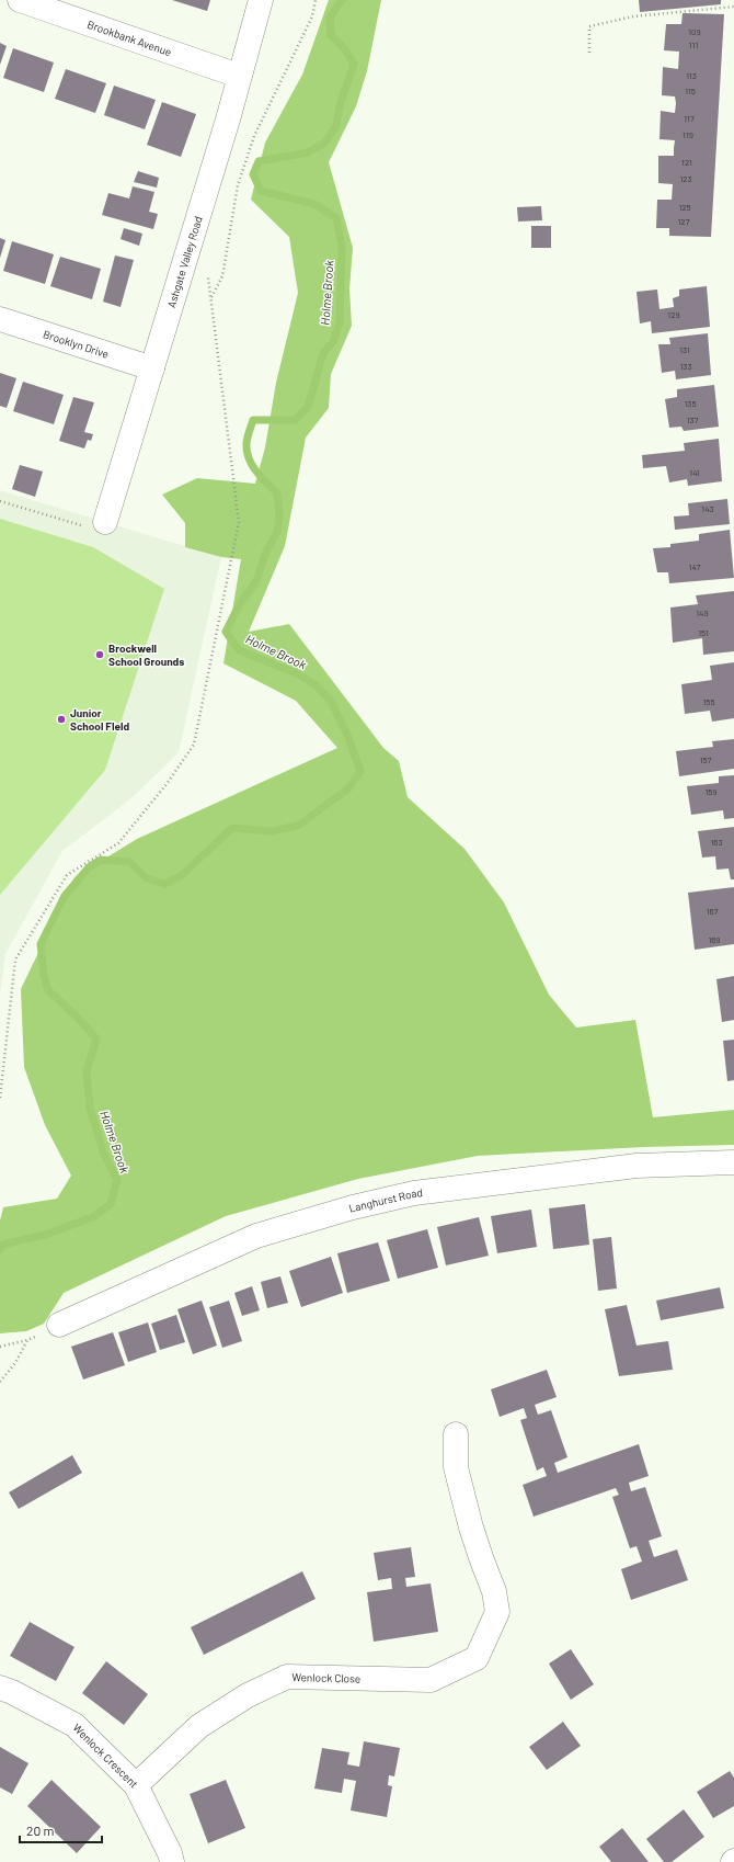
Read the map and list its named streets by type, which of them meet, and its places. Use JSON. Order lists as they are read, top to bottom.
{
  "streets": {
    "street": [
      "Brookbank Avenue",
      "Ashgate Valley Road",
      "Brooklyn Drive",
      "Langhurst Road",
      "Wenlock Close",
      "Wenlock Crescent"
    ]
  },
  "crossings": [
    ["Brookbank Avenue", "Ashgate Valley Road"],
    ["Ashgate Valley Road", "Brooklyn Drive"],
    ["Wenlock Close", "Wenlock Crescent"]
  ],
  "water": ["Holme Brook"],
  "places": ["Brockwell School Grounds", "Junior School FIeld"],
  "house_numbers": [
    "109",
    "111",
    "113",
    "115",
    "117",
    "119",
    "121",
    "123",
    "125",
    "127",
    "129",
    "131",
    "133",
    "135",
    "137",
    "141",
    "143",
    "147",
    "149",
    "151",
    "155",
    "157",
    "159",
    "163",
    "167",
    "169"
  ],
  "scale_bar": "20 m"
}
